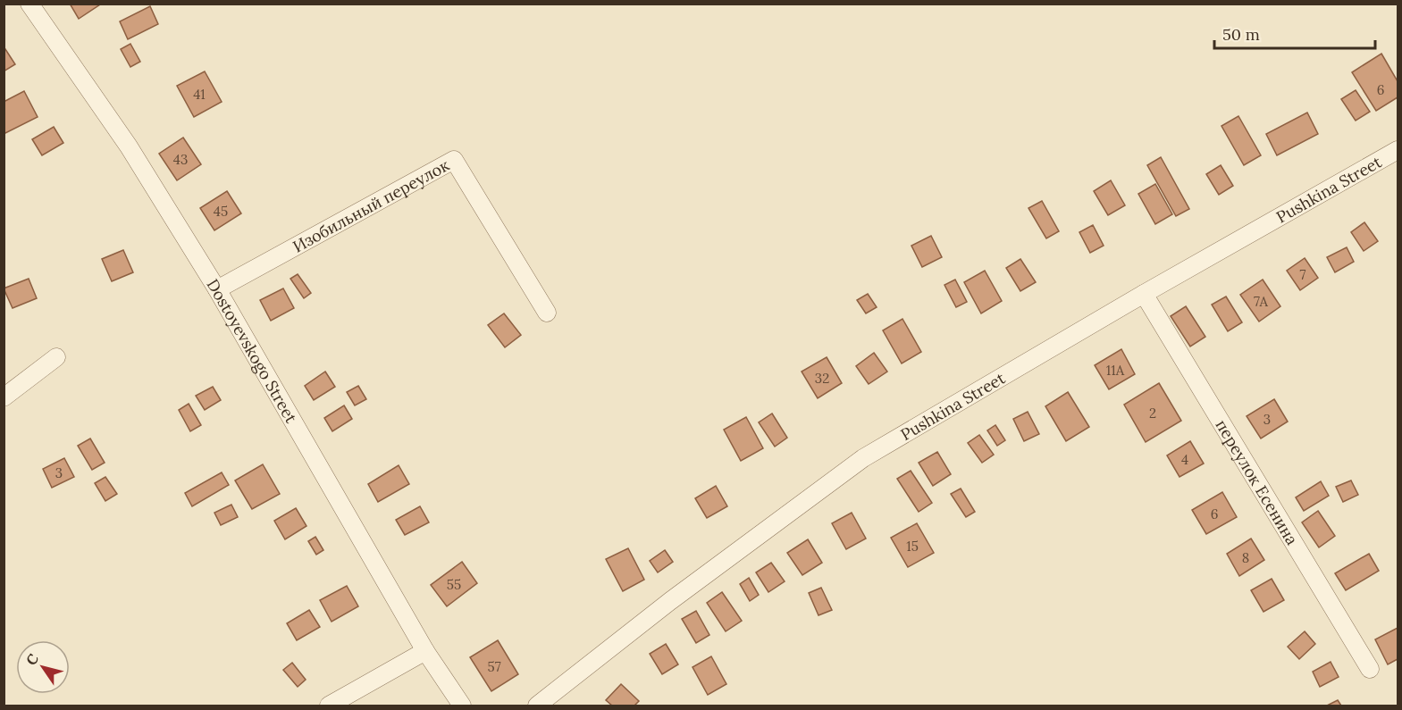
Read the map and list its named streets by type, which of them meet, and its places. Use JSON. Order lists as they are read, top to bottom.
{
  "streets": {
    "street": [
      "Pushkina Street",
      "Изобильный переулок",
      "Dostoyevskogo Street",
      "переулок Есенина"
    ]
  },
  "crossings": [
    ["Pushkina Street", "переулок Есенина"],
    ["Изобильный переулок", "Dostoyevskogo Street"]
  ],
  "house_numbers": [
    "6",
    "41",
    "43",
    "45",
    "7",
    "7А",
    "11А",
    "32",
    "2",
    "3",
    "4",
    "3",
    "6",
    "15",
    "8",
    "55",
    "57"
  ],
  "scale_bar": "50 m",
  "north": "top left"
}
